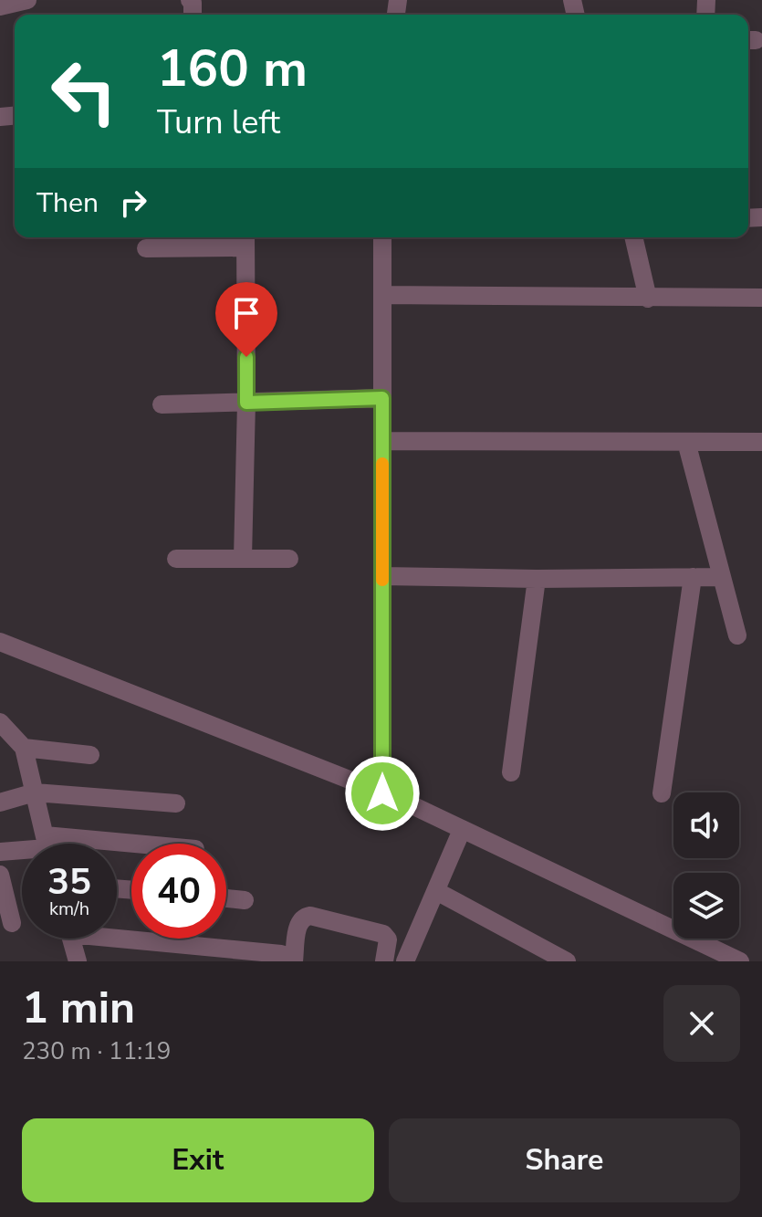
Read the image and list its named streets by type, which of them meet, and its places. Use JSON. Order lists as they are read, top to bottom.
{
  "page": {
    "turn": ["160 m", "Turn left"],
    "then": "Then",
    "speed": "35 km/h",
    "limit": "40",
    "heading": ["1 min", "230 m · 11:19"],
    "buttons": ["Exit", "Share"]
  }
}
